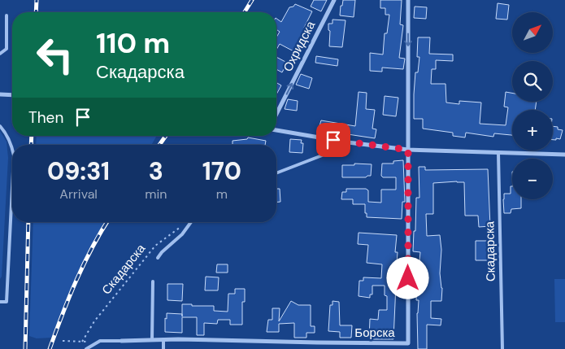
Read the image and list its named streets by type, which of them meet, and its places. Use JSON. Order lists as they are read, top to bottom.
{
  "streets": {
    "street": ["Охридска", "Борска"],
    "lane": ["Скадарска"]
  },
  "one_way": ["Охридска"],
  "north": "top right",
  "page": {
    "map_buttons": ["+", "−"],
    "turn": ["110 m", "Скадарска"],
    "then": "Then",
    "eta": [
      "09:31",
      "Arrival",
      "3",
      "min",
      "170",
      "m"
    ]
  }
}
